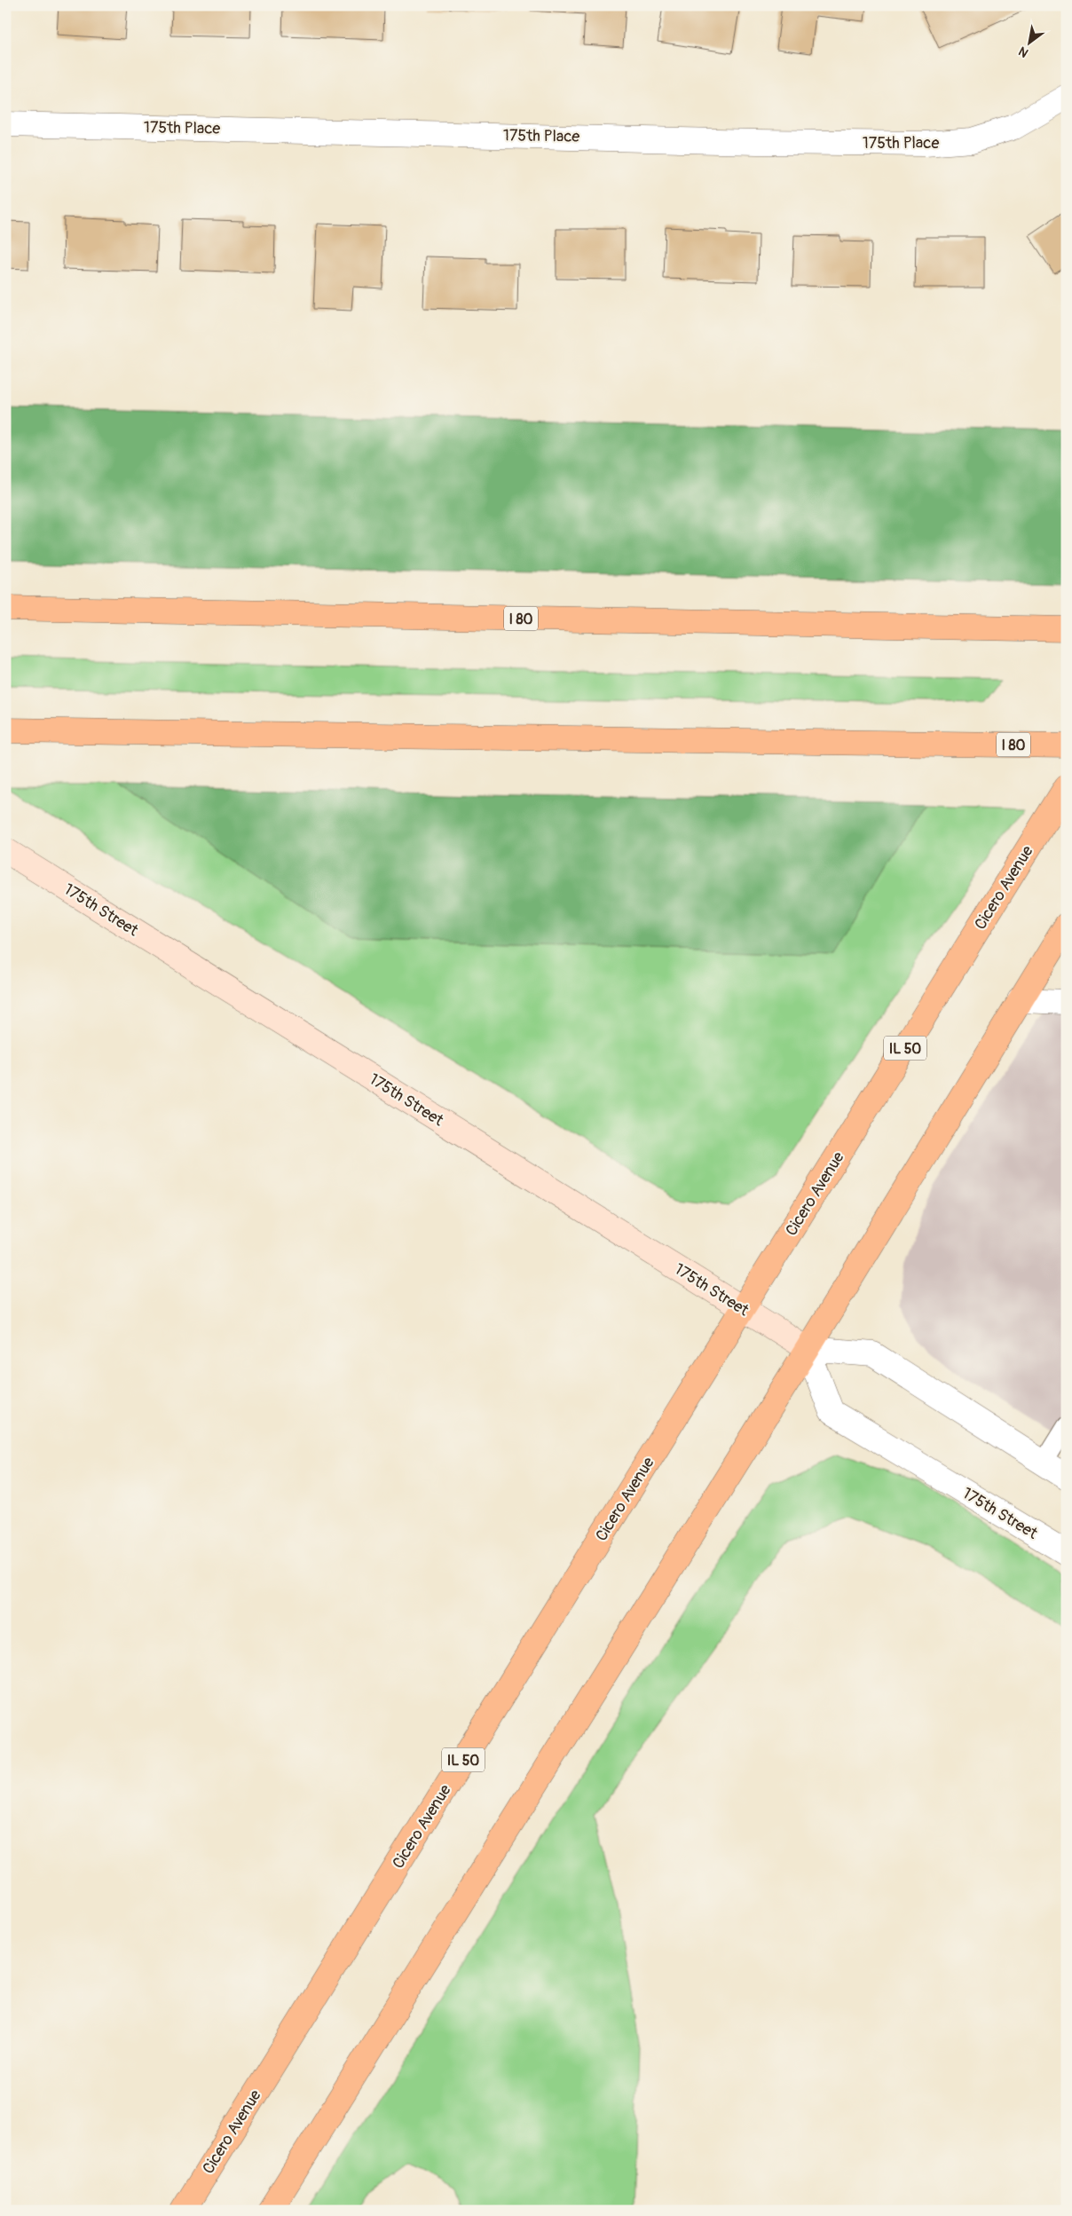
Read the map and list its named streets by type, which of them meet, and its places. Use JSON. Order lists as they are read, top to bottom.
{
  "streets": {
    "main road": [
      "I 80",
      "Cicero Avenue",
      "175th Street",
      "IL 50"
    ],
    "street": ["175th Place"]
  },
  "crossings": [
    ["Cicero Avenue", "175th Street"]
  ],
  "north": "bottom left"
}
